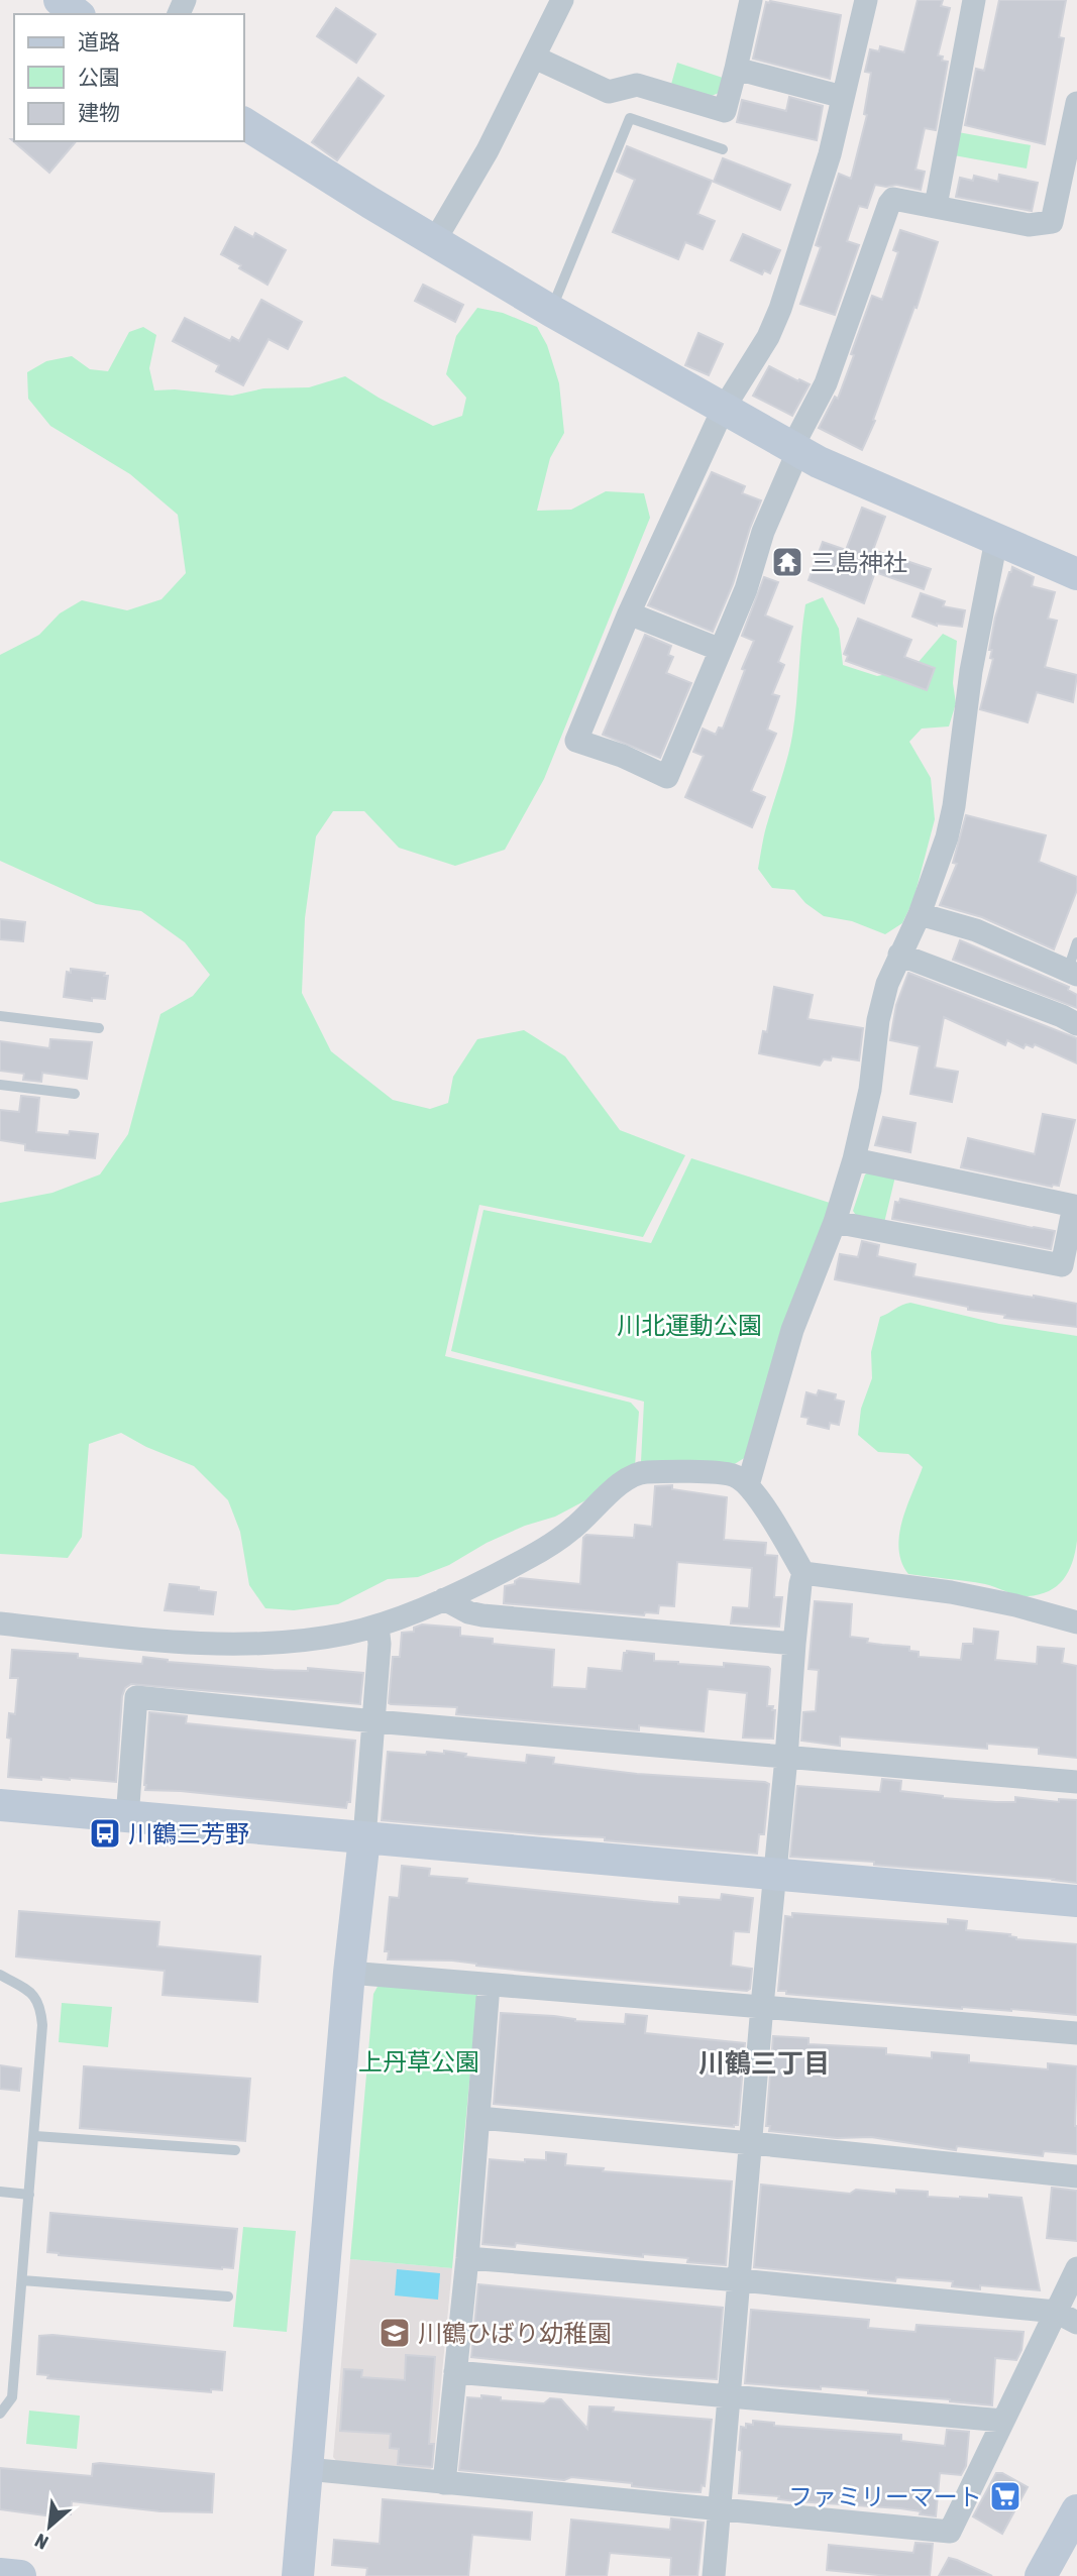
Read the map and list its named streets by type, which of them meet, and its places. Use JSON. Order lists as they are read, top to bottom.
{
  "districts": ["川鶴三丁目"],
  "parks": ["川北運動公園", "上丹草公園"],
  "places": {
    "temple": ["三島神社"],
    "bus stop": ["川鶴三芳野"],
    "school or university": ["川鶴ひばり幼稚園"],
    "supermarket": ["ファミリーマート"]
  },
  "legend": ["道路", "公園", "建物"],
  "north": "bottom left"
}
